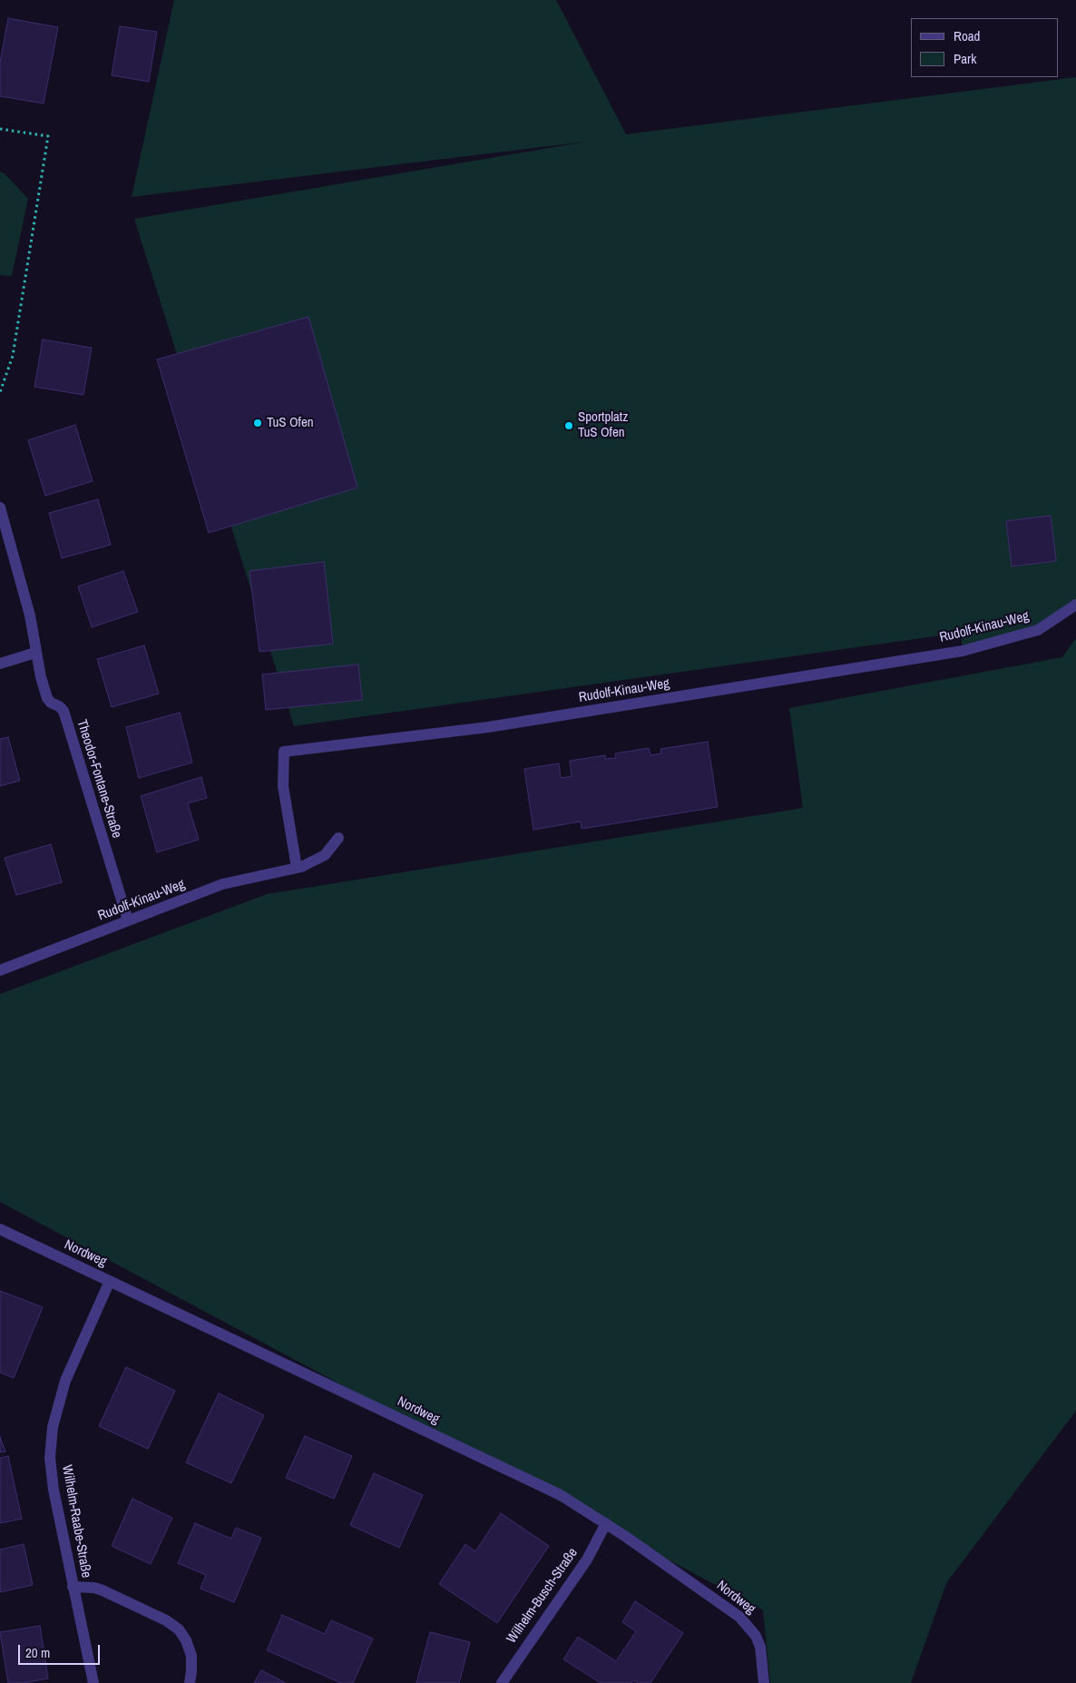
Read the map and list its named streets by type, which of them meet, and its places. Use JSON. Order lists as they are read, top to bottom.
{
  "streets": {
    "street": [
      "Rudolf-Kinau-Weg",
      "Theodor-Fontane-Straße",
      "Nordweg",
      "Wilhelm-Raabe-Straße",
      "Wilhelm-Busch-Straße"
    ]
  },
  "crossings": [
    ["Rudolf-Kinau-Weg", "Theodor-Fontane-Straße"],
    ["Nordweg", "Wilhelm-Raabe-Straße"],
    ["Nordweg", "Wilhelm-Busch-Straße"]
  ],
  "places": ["TuS Ofen", "Sportplatz TuS Ofen"],
  "legend": ["Road", "Park"],
  "scale_bar": "20 m"
}
